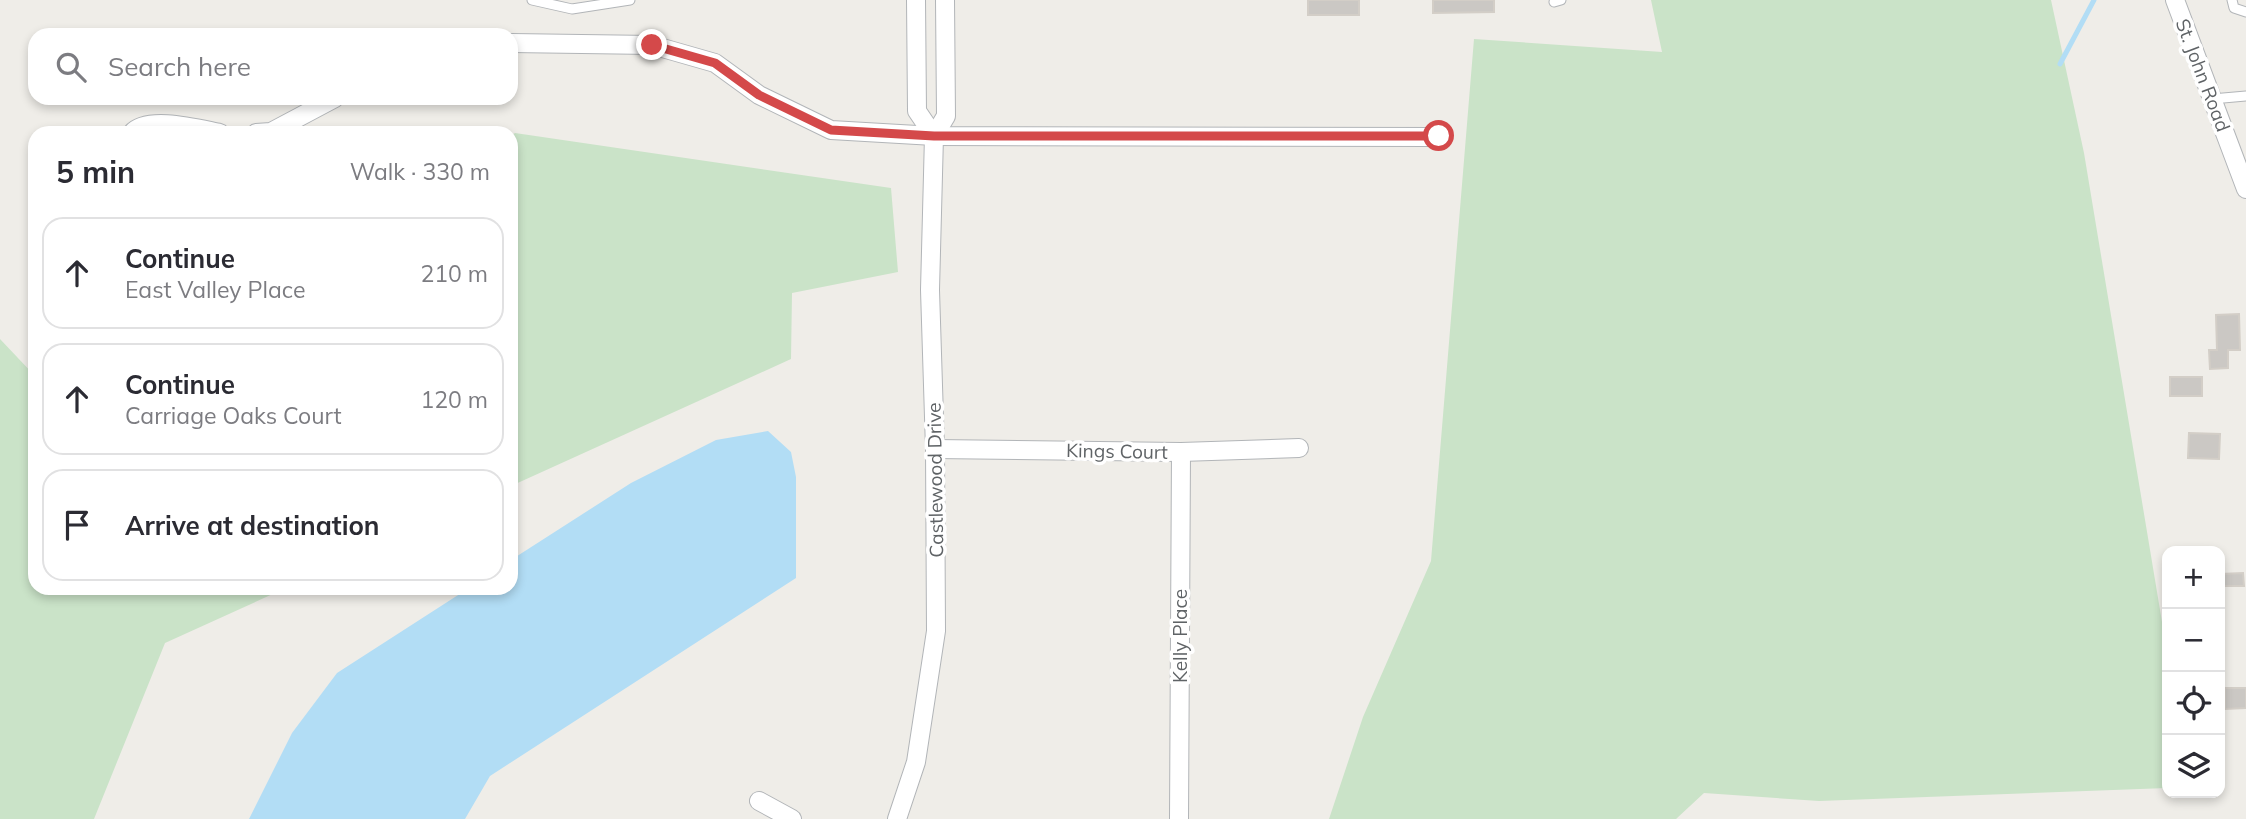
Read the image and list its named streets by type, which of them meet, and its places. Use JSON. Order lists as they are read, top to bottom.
{
  "streets": {
    "street": [
      "St. John Road",
      "Kings Court",
      "Castlewood Drive",
      "Kelly Place"
    ]
  },
  "crossings": [
    ["Kings Court", "Castlewood Drive"],
    ["Kings Court", "Kelly Place"]
  ],
  "page": {
    "search": "Search here",
    "heading": ["5 min", "Walk · 330 m"],
    "list": [
      ["Continue", "East Valley Place", "210 m"],
      ["Continue", "Carriage Oaks Court", "120 m"],
      "Arrive at destination"
    ],
    "map_buttons": ["+", "−"]
  }
}
